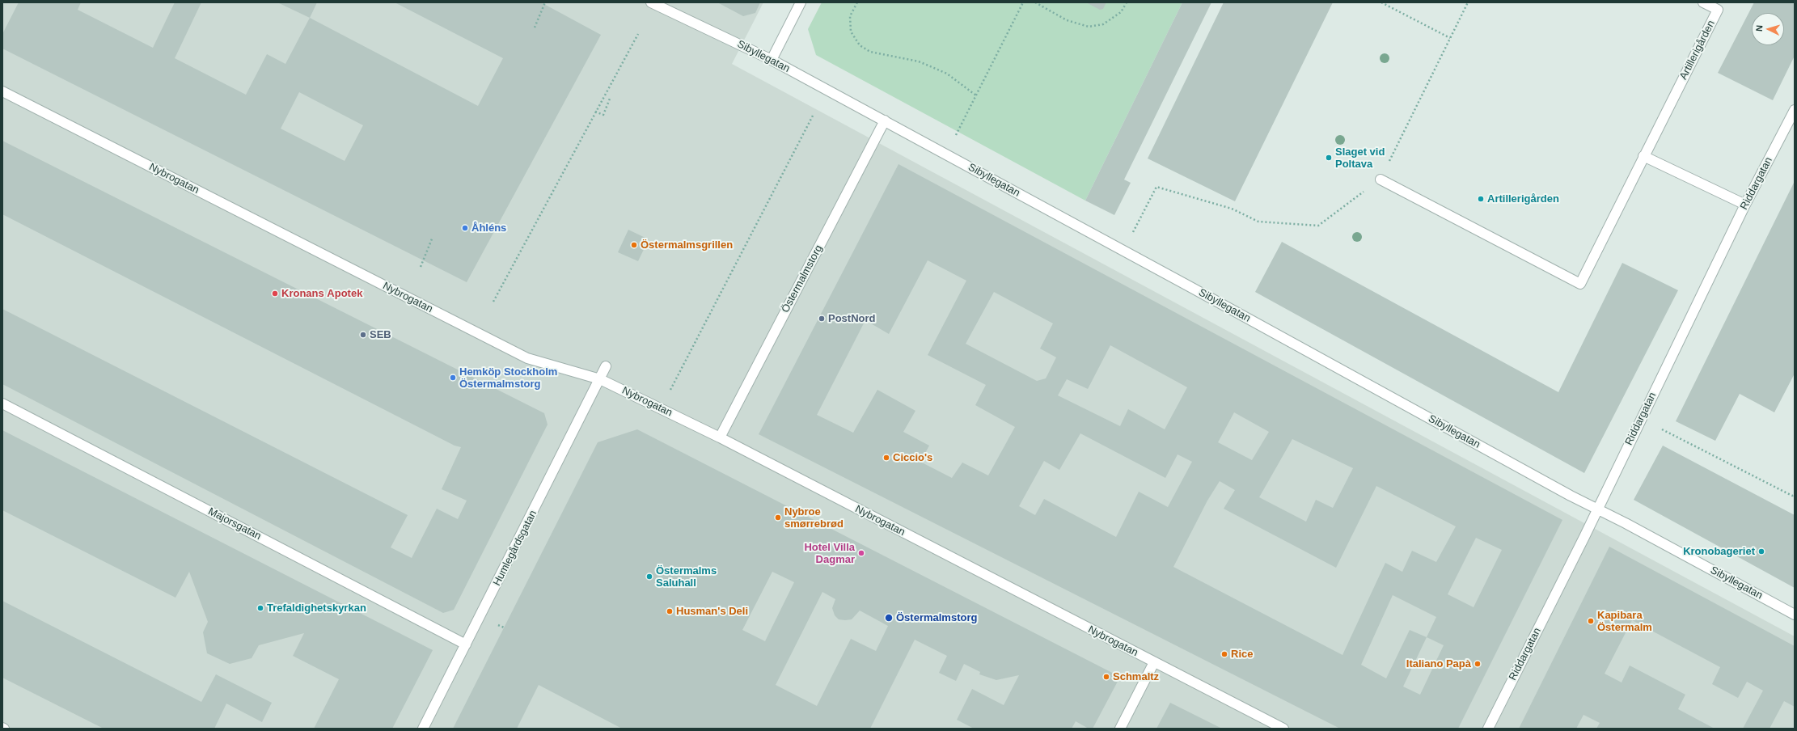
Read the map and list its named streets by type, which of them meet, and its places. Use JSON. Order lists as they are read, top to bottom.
{
  "streets": {
    "street": [
      "Artillerigården",
      "Sibyllegatan",
      "Nybrogatan",
      "Riddargatan",
      "Östermalmstorg",
      "Majorsgatan",
      "Humlegårdsgatan"
    ]
  },
  "crossings": [
    ["Sibyllegatan", "Riddargatan"],
    ["Sibyllegatan", "Östermalmstorg"],
    ["Nybrogatan", "Östermalmstorg"],
    ["Nybrogatan", "Humlegårdsgatan"],
    ["Majorsgatan", "Humlegårdsgatan"]
  ],
  "places": [
    "Slaget vid Poltava",
    "Artillerigården",
    "Åhléns",
    "Östermalmsgrillen",
    "Kronans Apotek",
    "PostNord",
    "SEB",
    "Hemköp Stockholm Östermalmstorg",
    "Ciccio's",
    "Nybroe smørrebrød",
    "Kronobageriet",
    "Hotel Villa Dagmar",
    "Östermalms Saluhall",
    "Trefaldighetskyrkan",
    "Husman's Deli",
    "Östermalmstorg",
    "Kapibara Östermalm",
    "Rice",
    "Italiano Papà",
    "Schmaltz"
  ],
  "north": "left"
}
